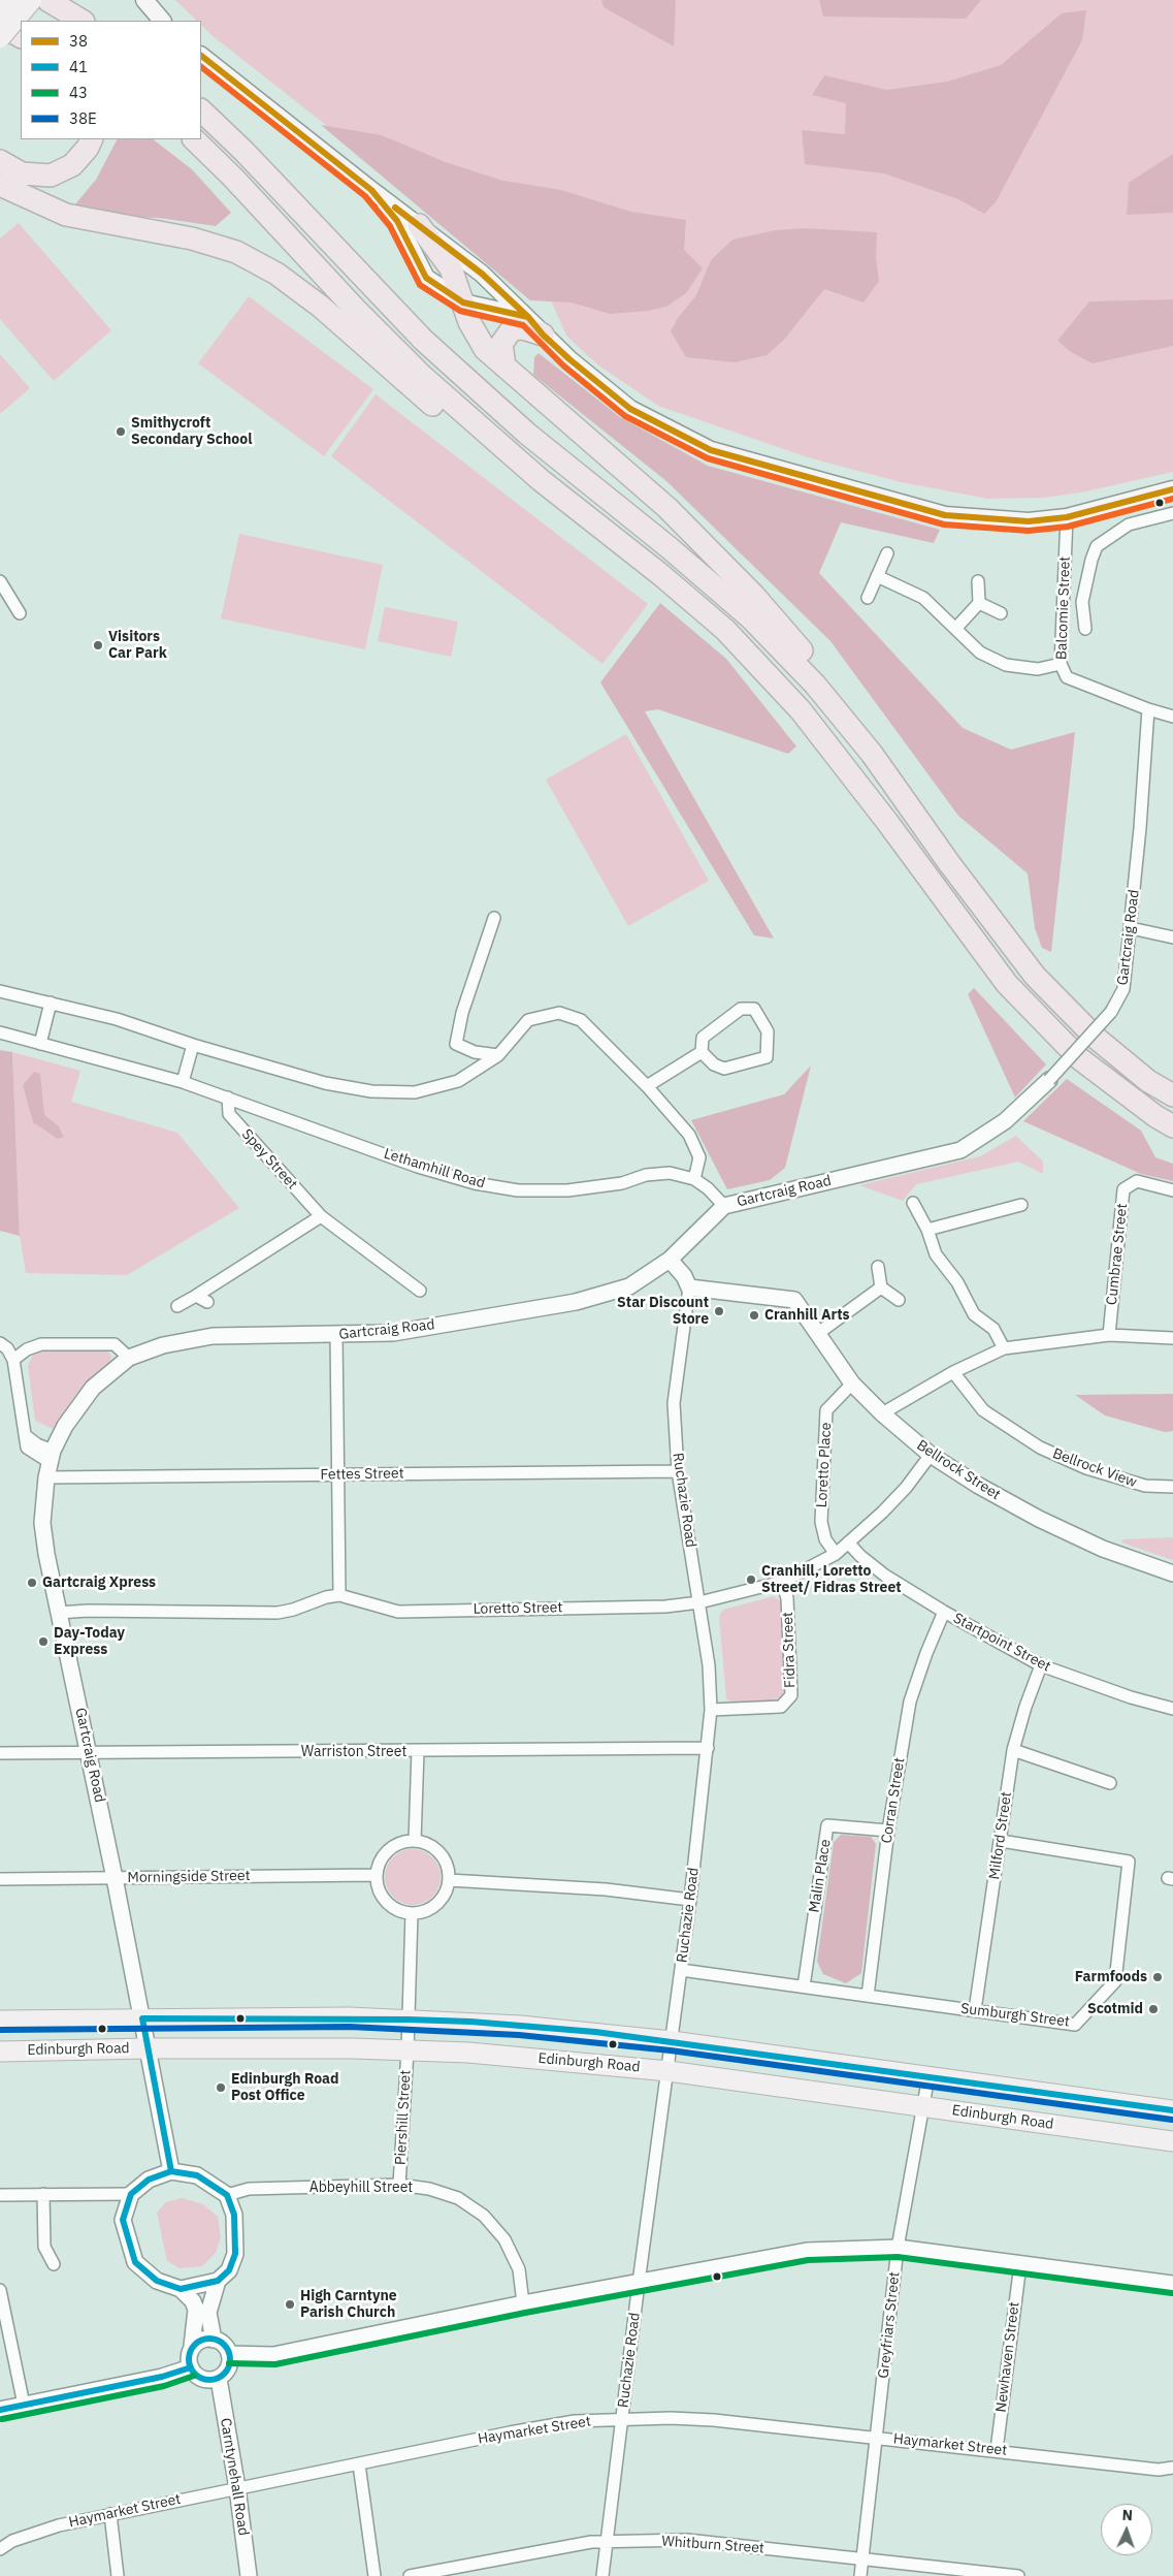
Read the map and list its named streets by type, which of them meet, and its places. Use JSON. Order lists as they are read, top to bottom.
{
  "streets": {
    "main road": ["Edinburgh Road"],
    "street": [
      "Balcomie Street",
      "Gartcraig Road",
      "Spey Street",
      "Lethamhill Road",
      "Cumbrae Street",
      "Loretto Place",
      "Bellrock View",
      "Bellrock Street",
      "Fettes Street",
      "Ruchazie Road",
      "Loretto Street",
      "Startpoint Street",
      "Fidra Street",
      "Warriston Street",
      "Corran Street",
      "Milford Street",
      "Malin Place",
      "Morningside Street",
      "Sumburgh Street",
      "Piershill Street",
      "Abbeyhill Street",
      "Greyfriars Street",
      "Newhaven Street",
      "Haymarket Street",
      "Carntynehall Road",
      "Whitburn Street"
    ]
  },
  "crossings": [
    ["Balcomie Street", "Gartcraig Road"],
    ["Gartcraig Road", "Lethamhill Road"],
    ["Gartcraig Road", "Fettes Street"],
    ["Gartcraig Road", "Loretto Street"],
    ["Gartcraig Road", "Warriston Street"],
    ["Gartcraig Road", "Morningside Street"],
    ["Gartcraig Road", "Edinburgh Road"],
    ["Spey Street", "Lethamhill Road"],
    ["Loretto Place", "Bellrock Street"],
    ["Loretto Place", "Loretto Street"],
    ["Bellrock Street", "Ruchazie Road"],
    ["Bellrock Street", "Loretto Street"],
    ["Fettes Street", "Ruchazie Road"],
    ["Ruchazie Road", "Loretto Street"],
    ["Ruchazie Road", "Fidra Street"],
    ["Ruchazie Road", "Warriston Street"],
    ["Ruchazie Road", "Sumburgh Street"],
    ["Ruchazie Road", "Edinburgh Road"],
    ["Ruchazie Road", "Haymarket Street"],
    ["Ruchazie Road", "Whitburn Street"],
    ["Loretto Street", "Startpoint Street"],
    ["Loretto Street", "Fidra Street"],
    ["Startpoint Street", "Corran Street"],
    ["Startpoint Street", "Milford Street"],
    ["Corran Street", "Malin Place"],
    ["Corran Street", "Sumburgh Street"],
    ["Milford Street", "Sumburgh Street"],
    ["Malin Place", "Sumburgh Street"],
    ["Morningside Street", "Piershill Street"],
    ["Edinburgh Road", "Piershill Street"],
    ["Edinburgh Road", "Greyfriars Street"],
    ["Piershill Street", "Abbeyhill Street"],
    ["Greyfriars Street", "Haymarket Street"],
    ["Greyfriars Street", "Whitburn Street"],
    ["Newhaven Street", "Haymarket Street"],
    ["Haymarket Street", "Carntynehall Road"]
  ],
  "places": [
    "Smithycroft Secondary School",
    "Visitors Car Park",
    "Star Discount Store",
    "Cranhill Arts",
    "Cranhill, Loretto Street/ Fidras Street",
    "Gartcraig Xpress",
    "Day-Today Express",
    "Farmfoods",
    "Scotmid",
    "Edinburgh Road Post Office",
    "High Carntyne Parish Church"
  ],
  "lines": [
    "transit line 38",
    "transit line 41",
    "transit line 38E",
    "transit line 43"
  ],
  "legend": [
    "38",
    "41",
    "43",
    "38E"
  ],
  "north": "top"
}
